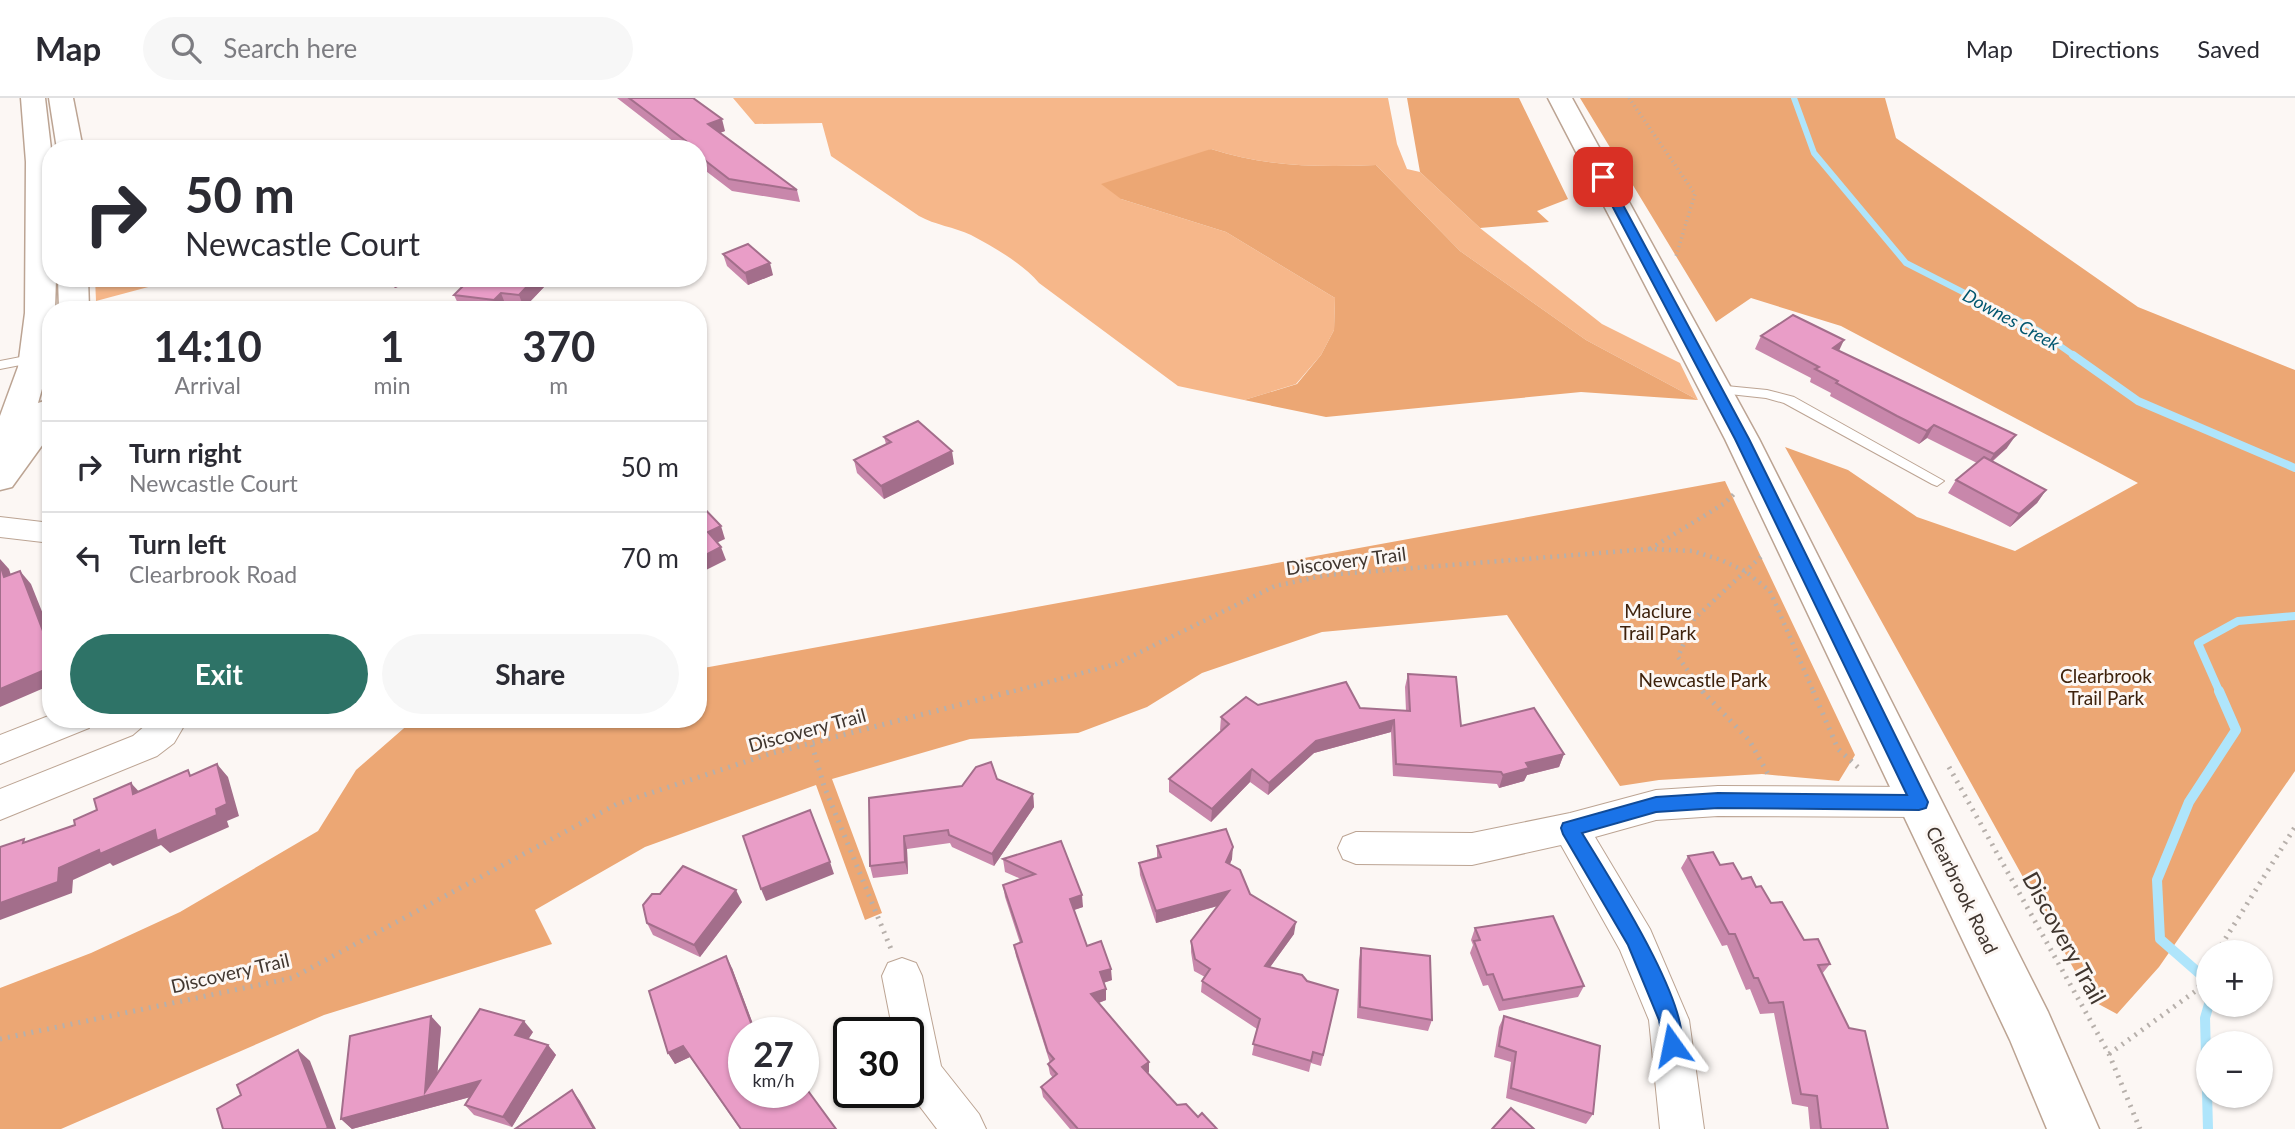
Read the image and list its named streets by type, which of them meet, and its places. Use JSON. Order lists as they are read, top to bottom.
{
  "streets": {
    "main road": ["Clearbrook Road"],
    "path": ["Discovery Trail"]
  },
  "crossings": [
    ["Discovery Trail", "Clearbrook Road"]
  ],
  "water": ["Downes Creek"],
  "parks": ["Maclure Trail Park", "Clearbrook Trail Park", "Newcastle Park"],
  "page": {
    "header": "Map",
    "search": "Search here",
    "nav": ["Map", "Directions", "Saved"],
    "turn": ["50 m", "Newcastle Court"],
    "eta": [
      "14:10",
      "Arrival",
      "1",
      "min",
      "370",
      "m"
    ],
    "list": [
      {
        "name": "Turn right",
        "note": "Newcastle Court",
        "value": "50 m"
      },
      {
        "name": "Turn left",
        "note": "Clearbrook Road",
        "value": "70 m"
      }
    ],
    "buttons": ["Exit", "Share"],
    "map_buttons": ["+", "−"],
    "speed": "27 km/h",
    "limit": "30"
  }
}
